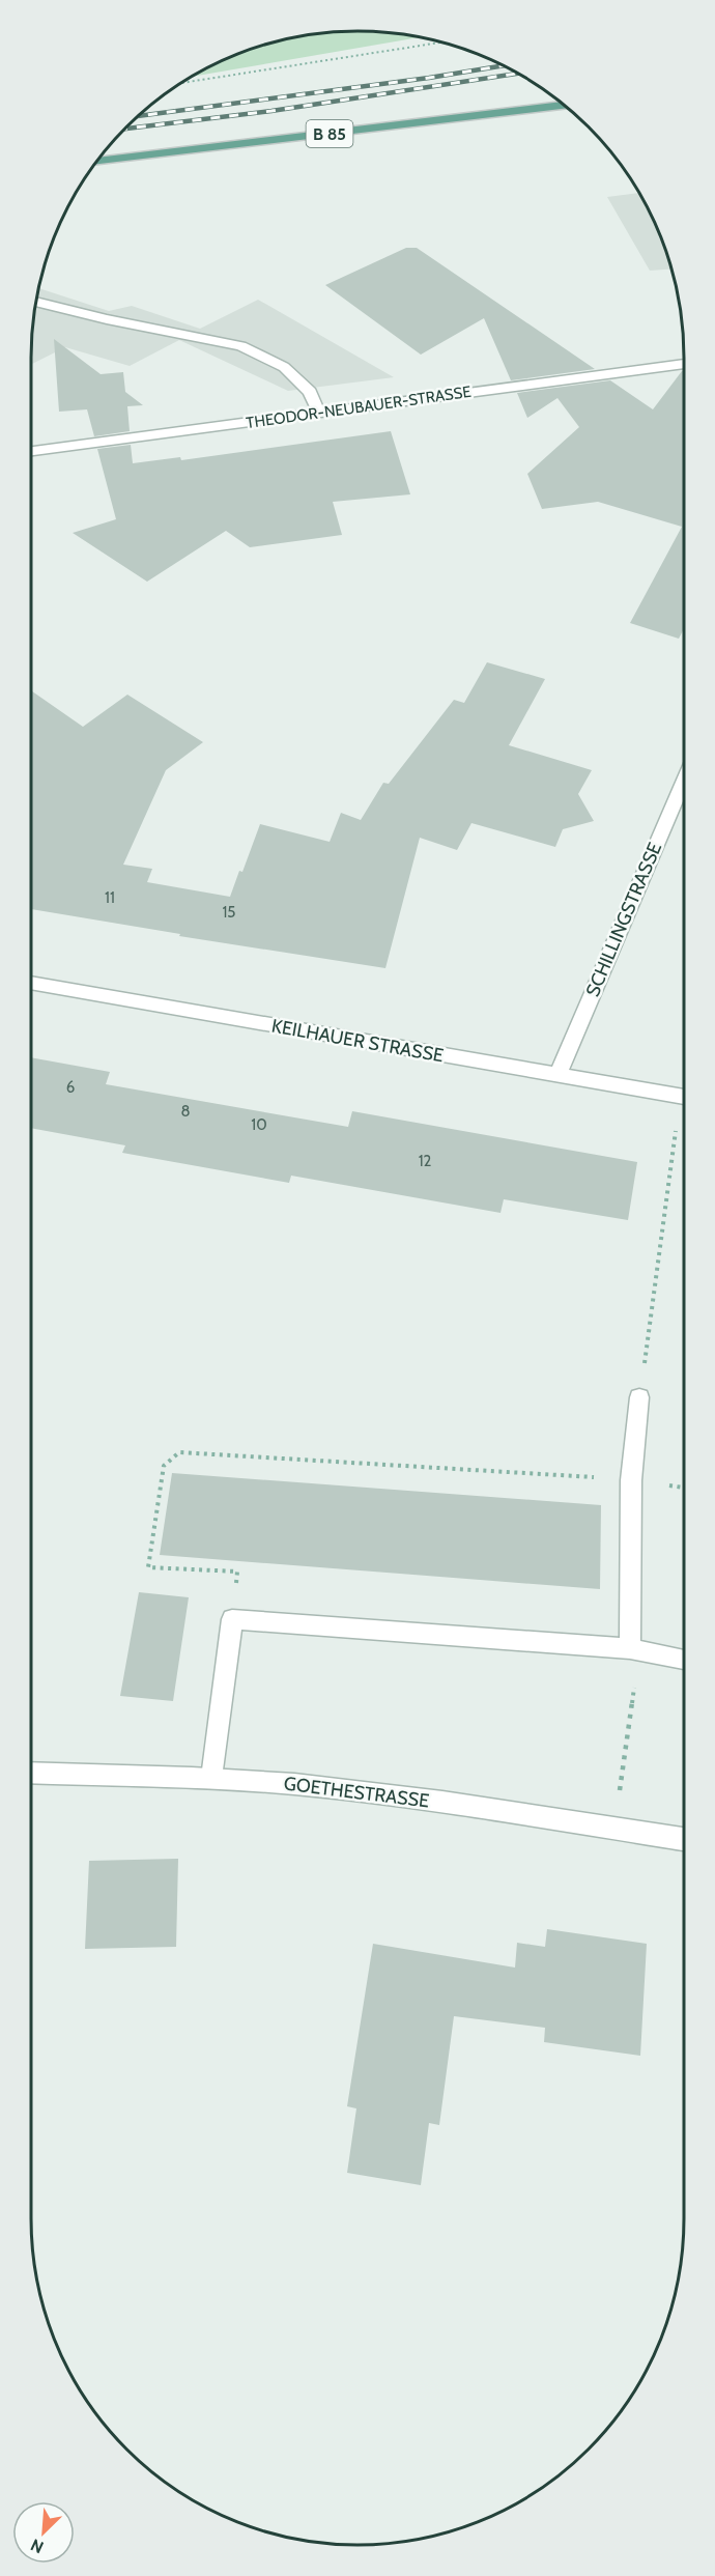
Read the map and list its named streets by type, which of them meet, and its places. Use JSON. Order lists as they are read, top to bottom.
{
  "streets": {
    "main road": ["B 85"],
    "street": [
      "THEODOR-NEUBAUER-STRASSE",
      "SCHILLINGSTRASSE",
      "KEILHAUER STRASSE",
      "GOETHESTRASSE"
    ]
  },
  "crossings": [
    ["SCHILLINGSTRASSE", "KEILHAUER STRASSE"]
  ],
  "house_numbers": [
    "11",
    "15",
    "6",
    "8",
    "10",
    "12"
  ],
  "north": "bottom left"
}
